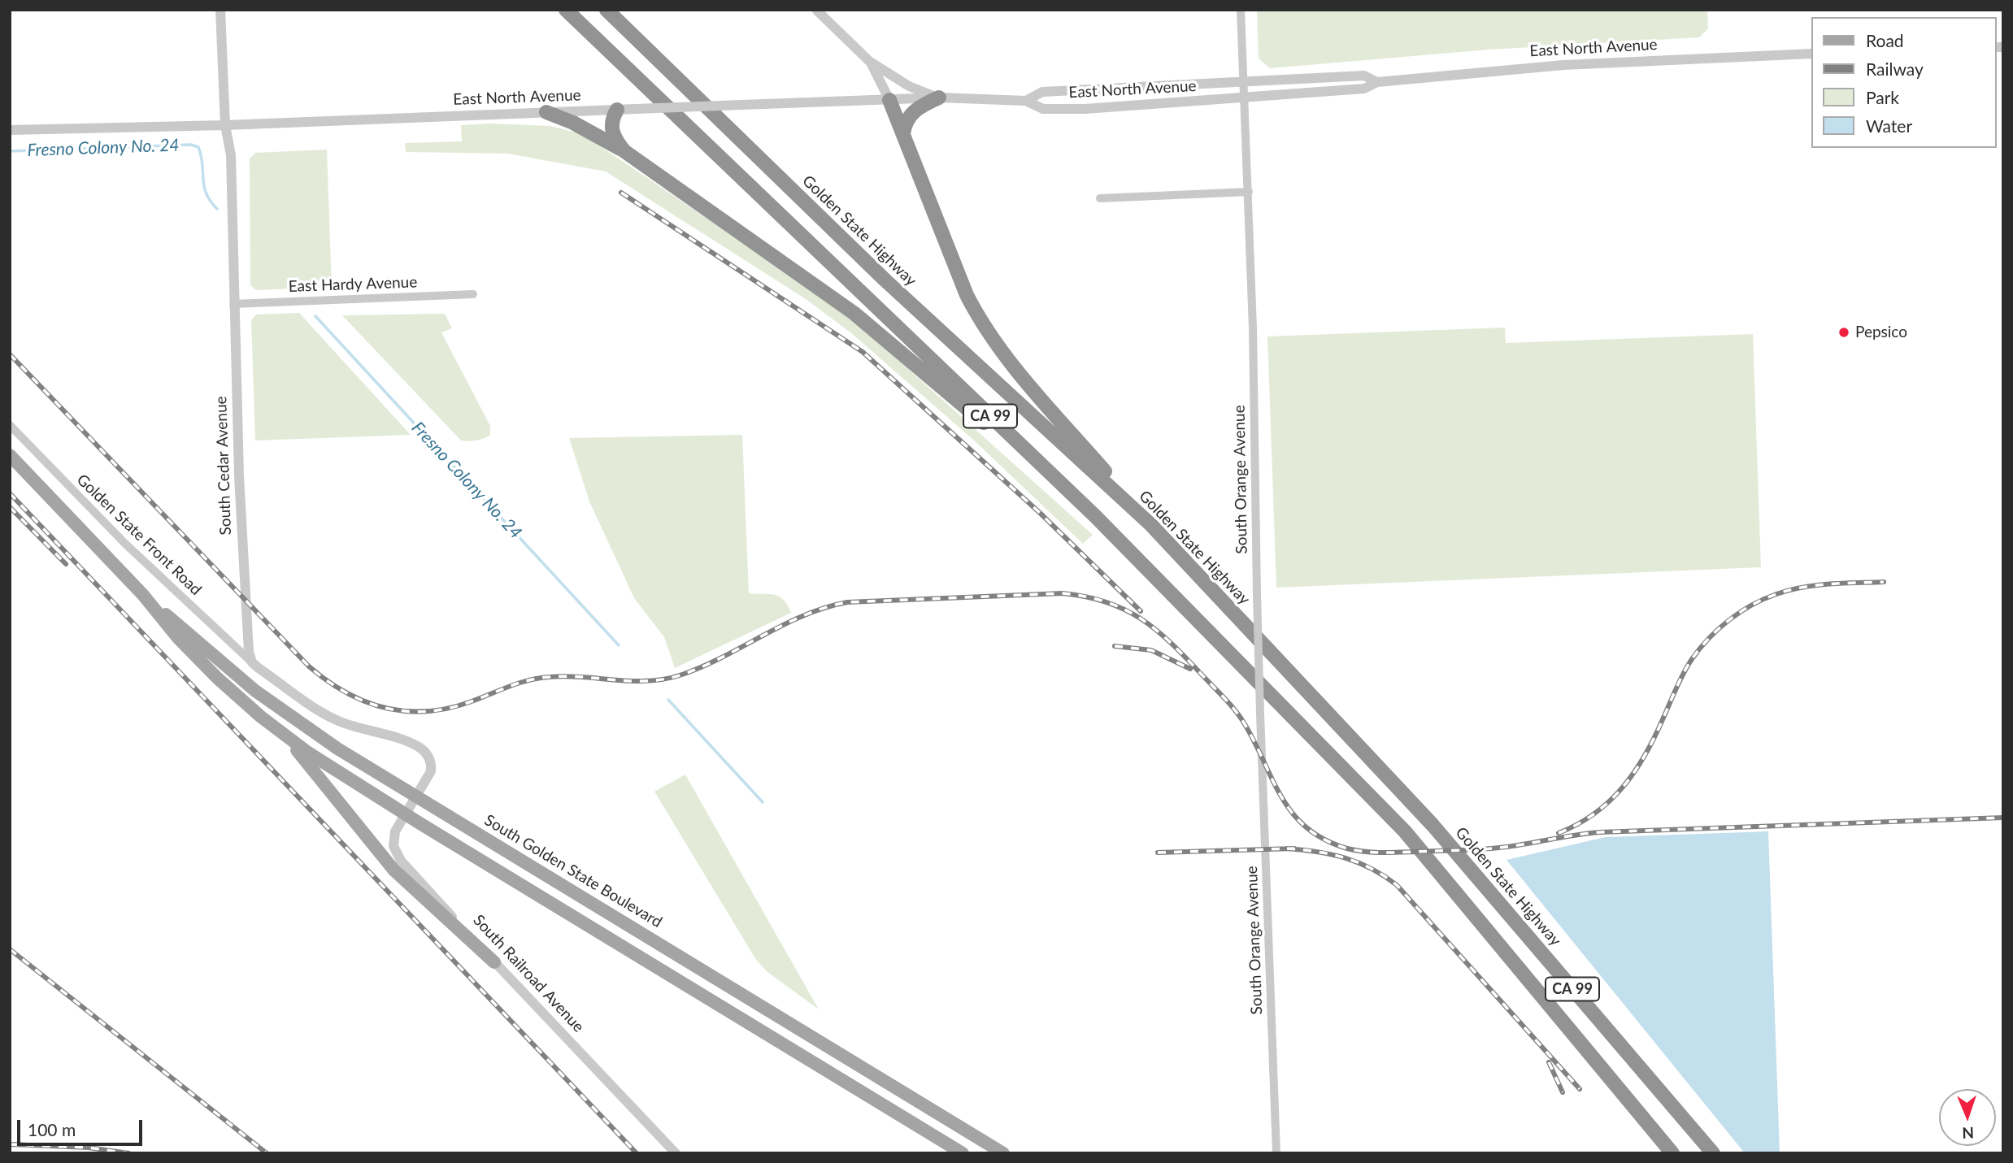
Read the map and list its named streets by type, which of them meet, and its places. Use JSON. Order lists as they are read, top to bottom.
{
  "streets": {
    "highway": ["Golden State Highway", "CA 99"],
    "main road": ["South Golden State Boulevard"],
    "street": [
      "East North Avenue",
      "East Hardy Avenue",
      "South Cedar Avenue",
      "South Orange Avenue",
      "Golden State Front Road",
      "South Railroad Avenue"
    ]
  },
  "crossings": [
    ["East North Avenue", "South Cedar Avenue"],
    ["East North Avenue", "South Orange Avenue"],
    ["East Hardy Avenue", "South Cedar Avenue"],
    ["South Cedar Avenue", "Golden State Front Road"],
    ["South Golden State Boulevard", "South Railroad Avenue"]
  ],
  "water": ["Fresno Colony No. 24"],
  "places": ["Pepsico"],
  "legend": [
    "Road",
    "Railway",
    "Park",
    "Water"
  ],
  "scale_bar": "100 m",
  "north": "bottom"
}
